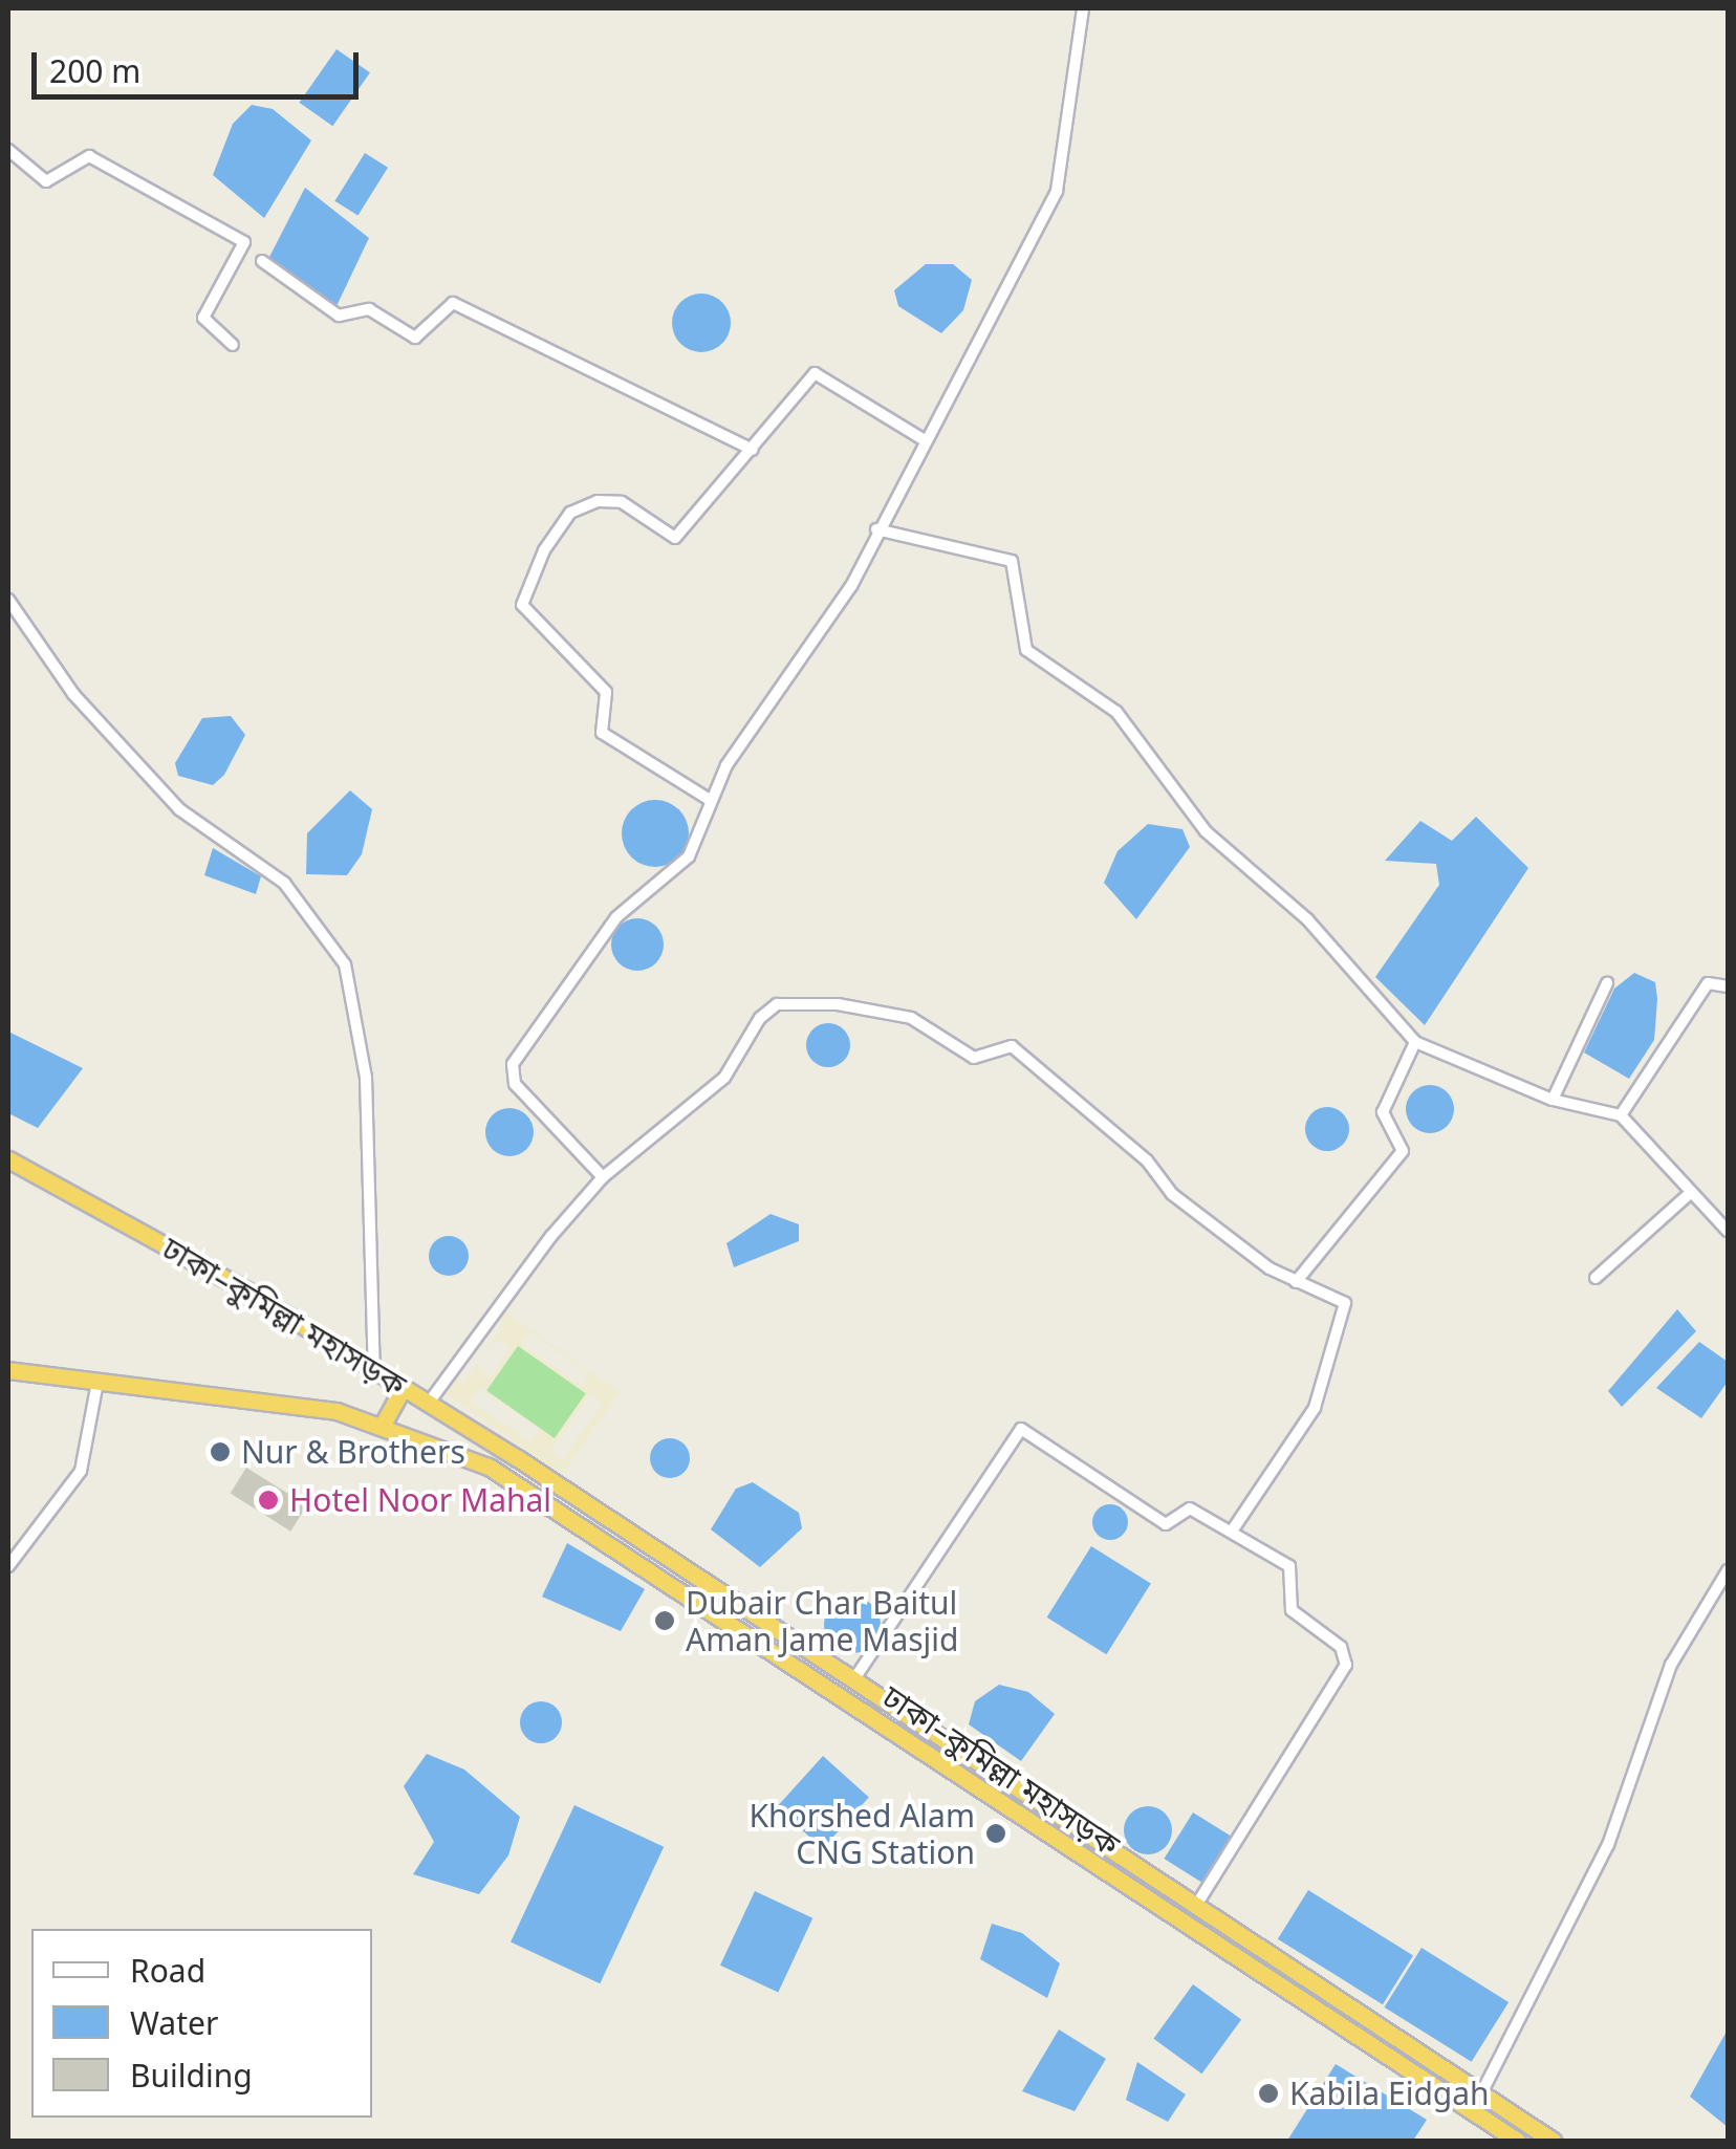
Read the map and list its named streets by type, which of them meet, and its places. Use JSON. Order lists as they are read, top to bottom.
{
  "streets": {
    "highway": ["ঢাকা–কুমিল্লা মহাসড়ক"]
  },
  "places": [
    "Nur & Brothers",
    "Hotel Noor Mahal",
    "Dubair Char Baitul Aman Jame Masjid",
    "Khorshed Alam CNG Station",
    "Kabila Eidgah"
  ],
  "legend": ["Road", "Water", "Building"],
  "scale_bar": "200 m"
}
